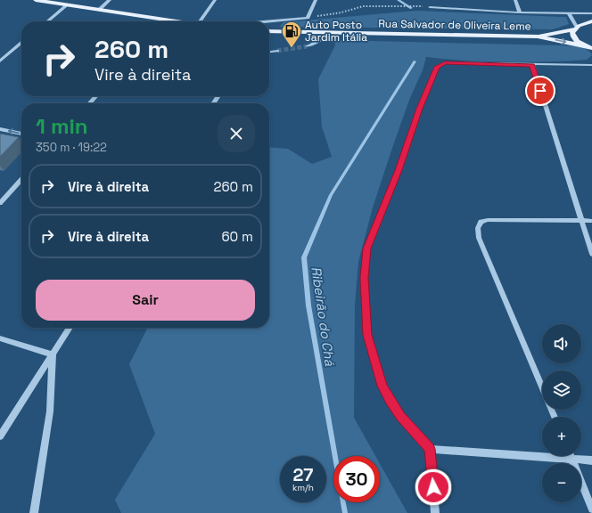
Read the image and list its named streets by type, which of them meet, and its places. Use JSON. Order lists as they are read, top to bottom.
{
  "streets": {
    "main road": ["Rua Salvador de Oliveira Leme"]
  },
  "water": ["Ribeirão do Chá"],
  "places": {
    "fuel station": ["Auto Posto Jardim Itália"]
  },
  "page": {
    "turn": ["260 m", "Vire à direita"],
    "heading": ["1 min", "350 m · 19:22"],
    "list": [
      {
        "name": "Vire à direita",
        "value": "260 m"
      },
      {
        "name": "Vire à direita",
        "value": "60 m"
      }
    ],
    "buttons": "Sair",
    "map_buttons": ["+", "−"],
    "speed": "27 km/h",
    "limit": "30"
  }
}
